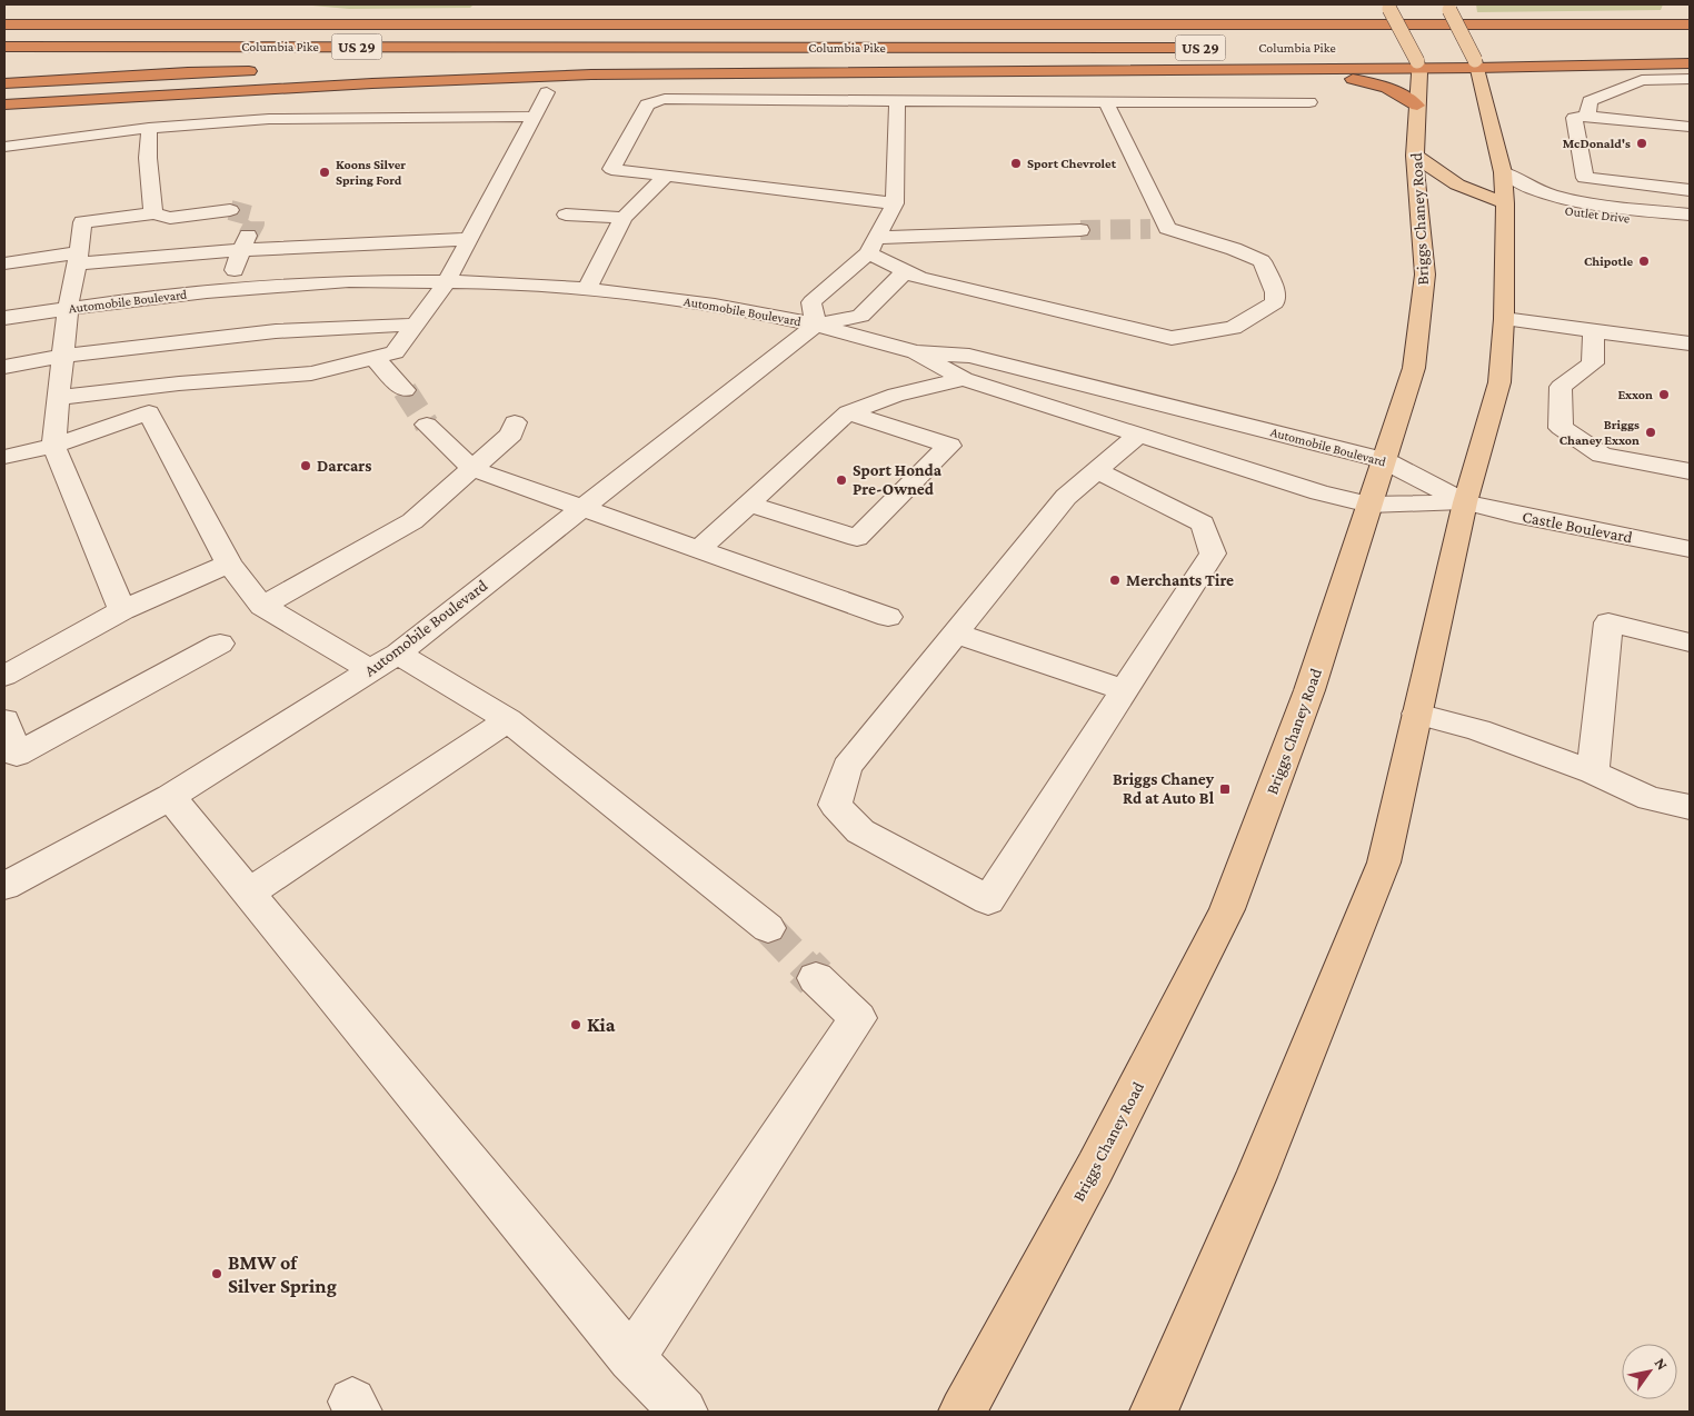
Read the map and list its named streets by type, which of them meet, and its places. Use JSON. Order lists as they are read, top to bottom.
{
  "streets": {
    "highway": ["Columbia Pike", "US 29"],
    "main road": ["Briggs Chaney Road"],
    "street": ["Outlet Drive", "Automobile Boulevard", "Castle Boulevard"]
  },
  "crossings": [
    ["Briggs Chaney Road", "Automobile Boulevard"],
    ["Automobile Boulevard", "Castle Boulevard"]
  ],
  "places": {
    "other": [
      "McDonald's",
      "Sport Chevrolet",
      "Koons Silver Spring Ford",
      "Chipotle",
      "Exxon",
      "Briggs Chaney Exxon",
      "Darcars",
      "Sport Honda Pre-Owned",
      "Merchants Tire",
      "Kia",
      "BMW of Silver Spring"
    ],
    "transit": ["Briggs Chaney Rd at Auto Bl"]
  },
  "north": "top right"
}
